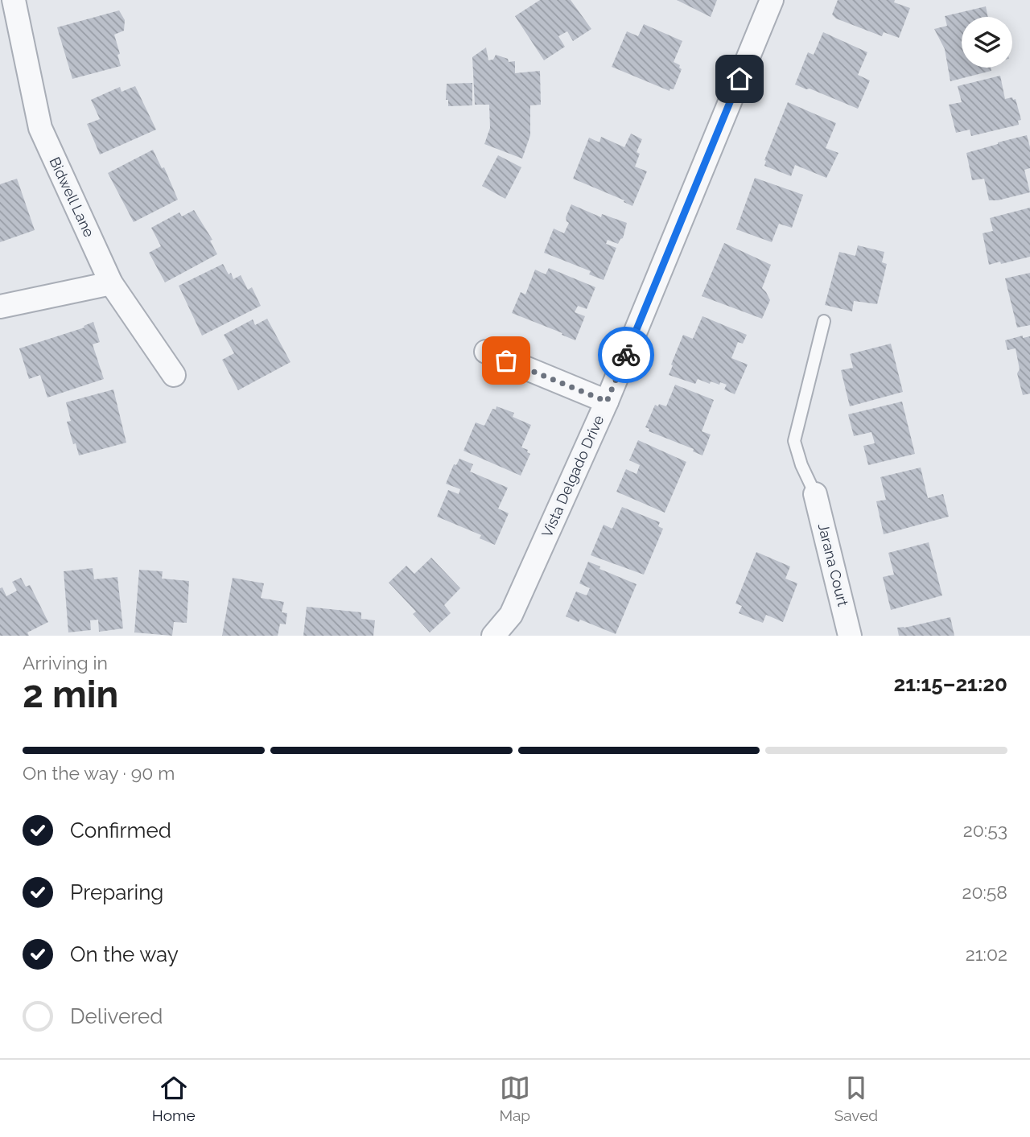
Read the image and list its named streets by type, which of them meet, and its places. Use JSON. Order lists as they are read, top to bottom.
{
  "streets": {
    "street": ["Bidwell Lane", "Vista Delgado Drive", "Jarana Court"]
  },
  "page": {
    "heading": ["2 min", "Arriving in", "21:15–21:20"],
    "bar": "On the way · 90 m",
    "list": [
      ["Confirmed", "20:53"],
      ["Preparing", "20:58"],
      ["On the way", "21:02"],
      "Delivered"
    ],
    "tabs": ["Home", "Map", "Saved"]
  }
}
